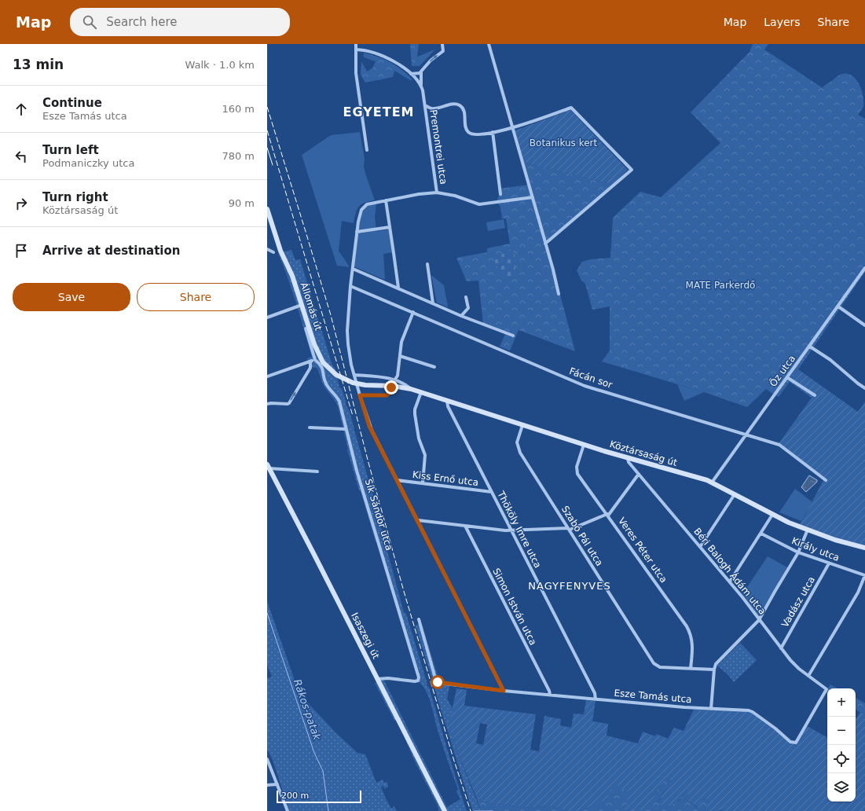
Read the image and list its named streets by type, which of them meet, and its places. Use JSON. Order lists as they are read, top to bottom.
{
  "streets": {
    "main road": ["Állomás út", "Köztársaság út", "Isaszegi út"],
    "street": [
      "Premontrei utca",
      "Őz utca",
      "Fácán sor",
      "Kiss Ernő utca",
      "Sík Sándor utca",
      "Thököly Imre utca",
      "Szabó Pál utca",
      "Király utca",
      "Veres Péter utca",
      "Béri Balogh Ádám utca",
      "Vadász utca",
      "Simon István utca",
      "Esze Tamás utca"
    ]
  },
  "crossings": [
    ["Premontrei utca", "Fácán sor"],
    ["Premontrei utca", "Köztársaság út"],
    ["Premontrei utca", "Kiss Ernő utca"],
    ["Premontrei utca", "Esze Tamás utca"],
    ["Állomás út", "Köztársaság út"],
    ["Állomás út", "Sík Sándor utca"],
    ["Őz utca", "Fácán sor"],
    ["Őz utca", "Köztársaság út"],
    ["Köztársaság út", "Thököly Imre utca"],
    ["Köztársaság út", "Szabó Pál utca"],
    ["Köztársaság út", "Veres Péter utca"],
    ["Köztársaság út", "Béri Balogh Ádám utca"],
    ["Kiss Ernő utca", "Thököly Imre utca"],
    ["Sík Sándor utca", "Isaszegi út"],
    ["Thököly Imre utca", "Esze Tamás utca"],
    ["Szabó Pál utca", "Veres Péter utca"],
    ["Király utca", "Vadász utca"],
    ["Béri Balogh Ádám utca", "Vadász utca"],
    ["Béri Balogh Ádám utca", "Esze Tamás utca"],
    ["Simon István utca", "Esze Tamás utca"]
  ],
  "districts": ["EGYETEM", "NAGYFENYVES"],
  "water": ["Rákos-patak"],
  "parks": ["Botanikus kert", "MATE Parkerdő"],
  "scale_bar": "200 m",
  "page": {
    "header": "Map",
    "search": "Search here",
    "nav": ["Map", "Layers", "Share"],
    "heading": ["13 min", "Walk · 1.0 km"],
    "list": [
      ["Continue", "Esze Tamás utca", "160 m"],
      ["Turn left", "Podmaniczky utca", "780 m"],
      ["Turn right", "Köztársaság út", "90 m"],
      "Arrive at destination"
    ],
    "buttons": ["Save", "Share"],
    "map_buttons": ["+", "−"],
    "scale": "200 m"
  }
}
